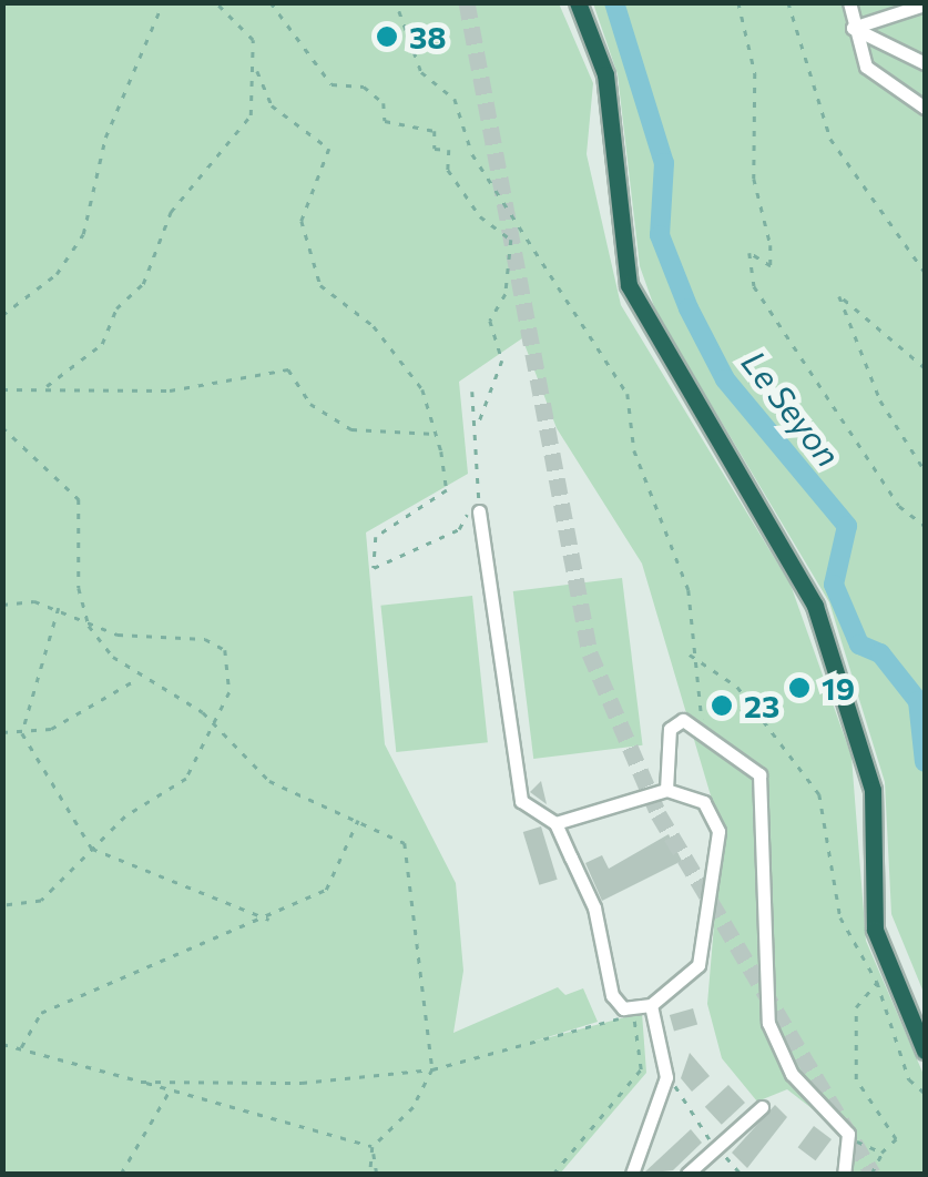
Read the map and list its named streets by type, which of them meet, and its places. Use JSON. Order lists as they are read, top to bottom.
{
  "water": ["Le Seyon"],
  "places": ["38", "19", "23"]
}
